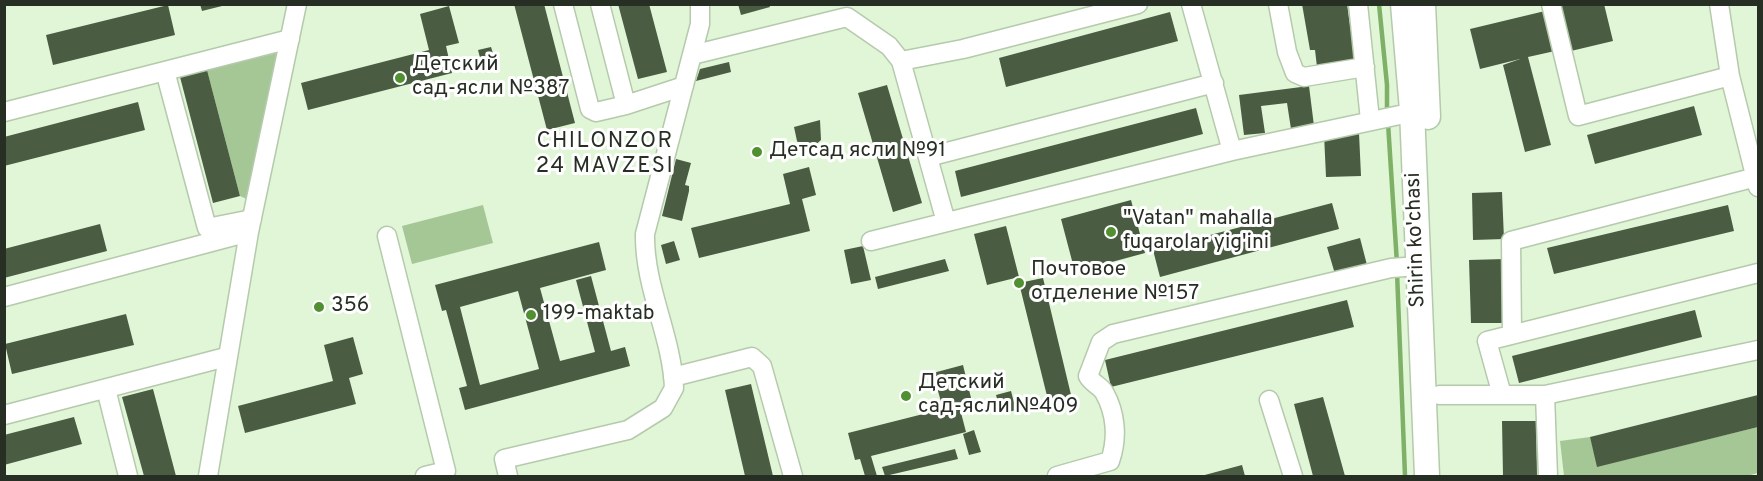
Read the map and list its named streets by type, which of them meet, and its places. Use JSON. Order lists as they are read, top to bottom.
{
  "streets": {
    "main road": ["Shirin ko'chasi"]
  },
  "districts": ["CHILONZOR 24 MAVZESI"],
  "places": [
    "Детский сад-ясли №387",
    "Детсад ясли №91",
    "\"Vatan\" mahalla fuqarolar yig'ini",
    "Почтовое отделение №157",
    "356",
    "199-maktab",
    "Детский сад-ясли №409"
  ]
}
